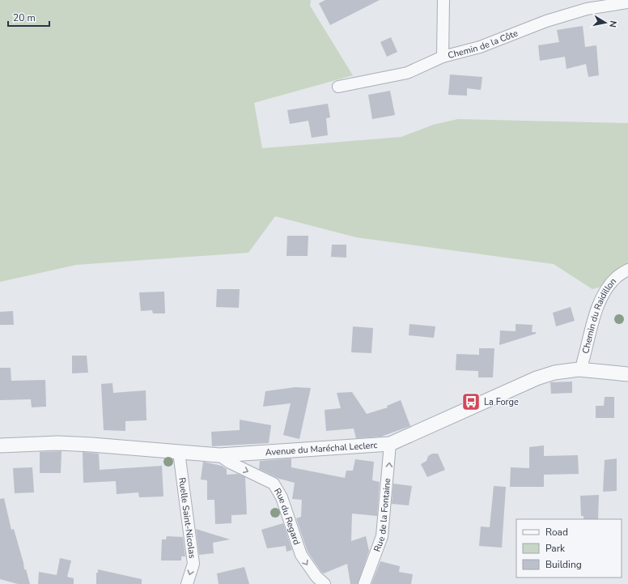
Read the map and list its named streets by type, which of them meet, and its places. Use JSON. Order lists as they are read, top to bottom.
{
  "streets": {
    "street": [
      "Chemin de la Côte",
      "Chemin du Raidillon",
      "Avenue du Maréchal Leclerc",
      "Rue de la Fontaine",
      "Rue du Regard",
      "Ruelle Saint-Nicolas"
    ]
  },
  "crossings": [
    ["Chemin du Raidillon", "Avenue du Maréchal Leclerc"],
    ["Avenue du Maréchal Leclerc", "Rue de la Fontaine"],
    ["Avenue du Maréchal Leclerc", "Rue du Regard"],
    ["Avenue du Maréchal Leclerc", "Ruelle Saint-Nicolas"]
  ],
  "one_way": ["Rue de la Fontaine", "Rue du Regard", "Ruelle Saint-Nicolas"],
  "places": {
    "bus stop": ["La Forge"]
  },
  "legend": ["Road", "Park", "Building"],
  "scale_bar": "20 m",
  "north": "right"
}
